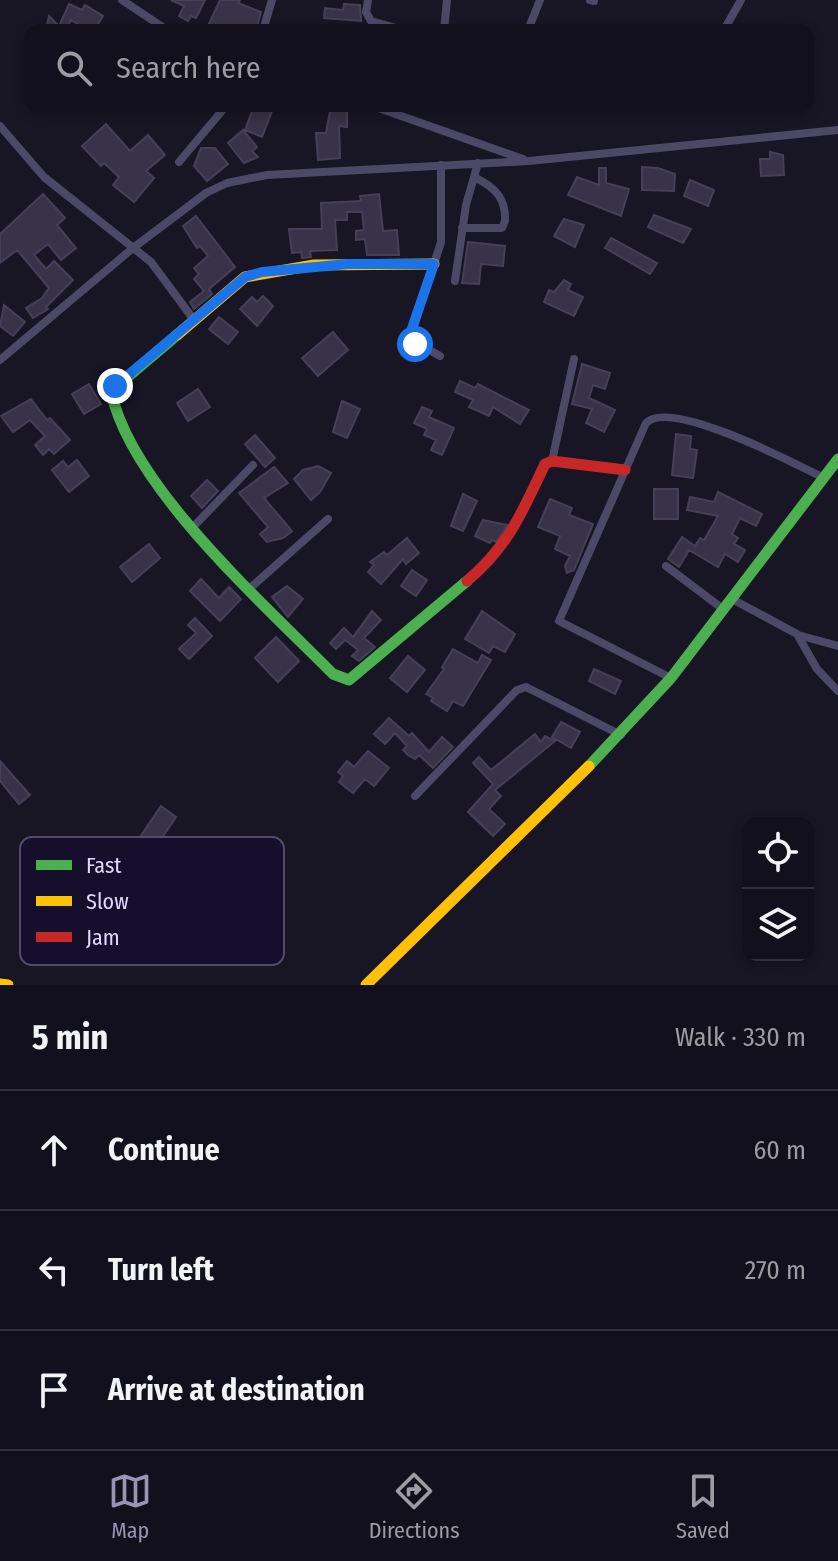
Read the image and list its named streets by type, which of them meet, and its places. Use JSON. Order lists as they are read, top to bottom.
{
  "legend": ["Fast", "Slow", "Jam"],
  "page": {
    "search": "Search here",
    "heading": ["5 min", "Walk · 330 m"],
    "list": [
      ["Continue", "60 m"],
      ["Turn left", "270 m"],
      "Arrive at destination"
    ],
    "nav": ["Map", "Directions", "Saved"]
  }
}
